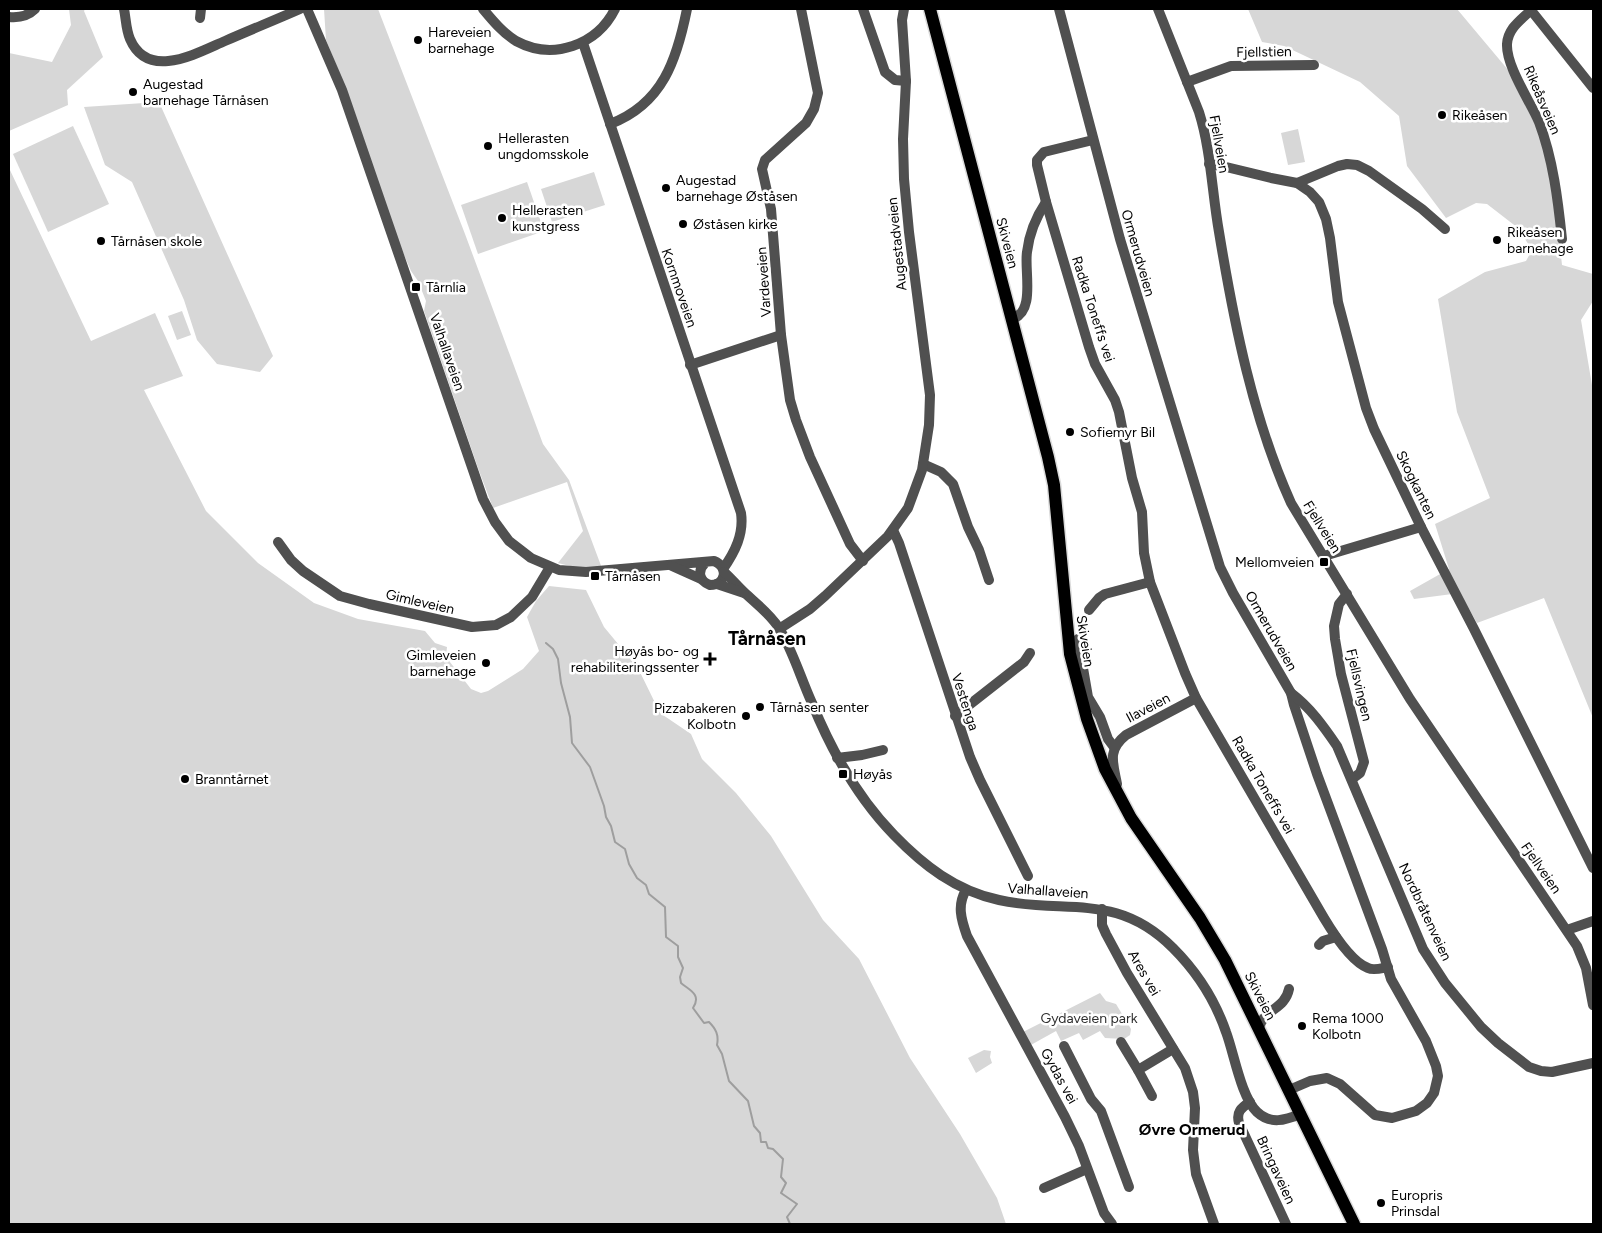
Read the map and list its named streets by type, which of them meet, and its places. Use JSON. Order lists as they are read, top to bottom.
{
  "streets": {
    "main road": ["Skiveien"],
    "street": [
      "Fjellstien",
      "Rikeåsveien",
      "Fjellveien",
      "Augestadveien",
      "Ormerudveien",
      "Vardeveien",
      "Kornmoveien",
      "Radka Toneffs vei",
      "Valhallaveien",
      "Skogkanten",
      "Gimleveien",
      "Fjellsvingen",
      "Vestenga",
      "Ilaveien",
      "Nordbråtenveien",
      "Ares vei",
      "Gydas vei",
      "Bringaveien"
    ]
  },
  "crossings": [
    ["Fjellstien", "Fjellveien"],
    ["Fjellveien", "Fjellsvingen"],
    ["Skiveien", "Ormerudveien"],
    ["Skiveien", "Valhallaveien"],
    ["Augestadveien", "Vardeveien"],
    ["Augestadveien", "Valhallaveien"],
    ["Augestadveien", "Vestenga"],
    ["Ormerudveien", "Radka Toneffs vei"],
    ["Ormerudveien", "Nordbråtenveien"],
    ["Kornmoveien", "Valhallaveien"],
    ["Radka Toneffs vei", "Ilaveien"],
    ["Valhallaveien", "Gimleveien"],
    ["Valhallaveien", "Ares vei"],
    ["Valhallaveien", "Gydas vei"],
    ["Valhallaveien", "Bringaveien"],
    ["Fjellsvingen", "Nordbråtenveien"]
  ],
  "districts": ["Tårnåsen", "Øvre Ormerud"],
  "parks": ["Gydaveien park"],
  "places": {
    "other": [
      "Hareveien barnehage",
      "Augestad barnehage Tårnåsen",
      "Rikeåsen",
      "Hellerasten ungdomsskole",
      "Augestad barnehage Øståsen",
      "Hellerasten kunstgress",
      "Øståsen kirke",
      "Rikeåsen barnehage",
      "Tårnåsen skole",
      "Sofiemyr Bil",
      "Gimleveien barnehage",
      "Tårnåsen senter",
      "Pizzabakeren Kolbotn",
      "Branntårnet",
      "Rema 1000 Kolbotn",
      "Europris Prinsdal"
    ],
    "transit": [
      "Tårnlia",
      "Mellomveien",
      "Tårnåsen",
      "Høyås"
    ],
    "health": ["Høyås bo- og rehabiliteringssenter"]
  }
}
